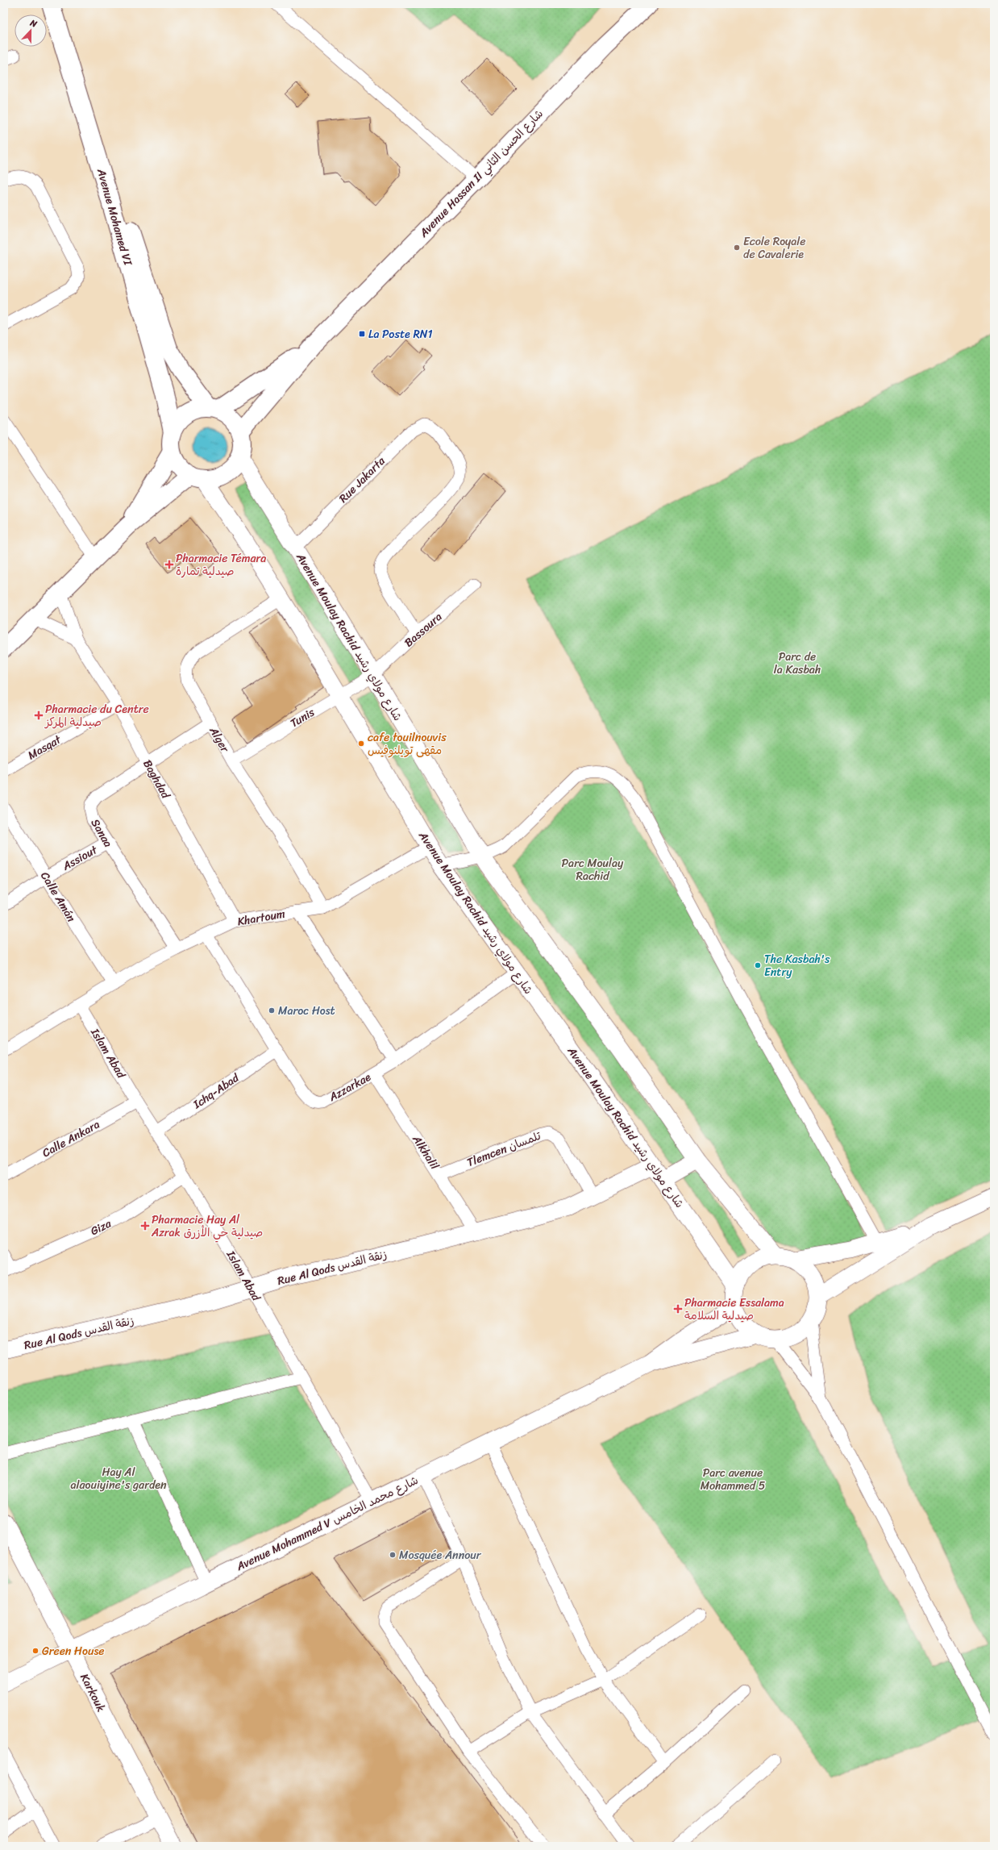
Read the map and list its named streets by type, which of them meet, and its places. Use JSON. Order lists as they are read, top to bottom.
{
  "streets": {
    "main road": [
      "Avenue Hassan II شارع الحسن الثاني",
      "Avenue Mohamed VI",
      "Avenue Moulay Rachid شارع مولاي رشيد",
      "Rue Al Qods زنقة القدس",
      "Avenue Mohammed V شارع محمد الخامس",
      "Karkouk"
    ],
    "street": [
      "Rue Jakarta",
      "Bassoura",
      "Tunis",
      "Alger",
      "Masqat",
      "Baghdad",
      "Sanaa",
      "Assiout",
      "Calle Amán",
      "Khartoum",
      "Islam Abad",
      "Azzarkae",
      "Ichq-Abad",
      "Calle Ankara",
      "Tlemcen تلمسان",
      "Alkhalil",
      "Giza"
    ]
  },
  "crossings": [
    ["Avenue Hassan II شارع الحسن الثاني", "Avenue Mohamed VI"],
    ["Avenue Hassan II شارع الحسن الثاني", "Avenue Moulay Rachid شارع مولاي رشيد"],
    ["Avenue Mohamed VI", "Avenue Moulay Rachid شارع مولاي رشيد"],
    ["Rue Jakarta", "Bassoura"],
    ["Rue Jakarta", "Avenue Moulay Rachid شارع مولاي رشيد"],
    ["Bassoura", "Avenue Moulay Rachid شارع مولاي رشيد"],
    ["Bassoura", "Tunis"],
    ["Avenue Moulay Rachid شارع مولاي رشيد", "Tunis"],
    ["Avenue Moulay Rachid شارع مولاي رشيد", "Alger"],
    ["Avenue Moulay Rachid شارع مولاي رشيد", "Khartoum"],
    ["Avenue Moulay Rachid شارع مولاي رشيد", "Azzarkae"],
    ["Avenue Moulay Rachid شارع مولاي رشيد", "Rue Al Qods زنقة القدس"],
    ["Tunis", "Alger"],
    ["Alger", "Sanaa"],
    ["Alger", "Khartoum"],
    ["Masqat", "Baghdad"],
    ["Baghdad", "Sanaa"],
    ["Baghdad", "Khartoum"],
    ["Sanaa", "Assiout"],
    ["Sanaa", "Khartoum"],
    ["Assiout", "Calle Amán"],
    ["Calle Amán", "Khartoum"],
    ["Khartoum", "Islam Abad"],
    ["Khartoum", "Azzarkae"],
    ["Islam Abad", "Ichq-Abad"],
    ["Islam Abad", "Calle Ankara"],
    ["Islam Abad", "Giza"],
    ["Islam Abad", "Rue Al Qods زنقة القدس"],
    ["Islam Abad", "Avenue Mohammed V شارع محمد الخامس"],
    ["Azzarkae", "Ichq-Abad"],
    ["Azzarkae", "Alkhalil"],
    ["Tlemcen تلمسان", "Alkhalil"],
    ["Tlemcen تلمسان", "Rue Al Qods زنقة القدس"],
    ["Alkhalil", "Rue Al Qods زنقة القدس"],
    ["Avenue Mohammed V شارع محمد الخامس", "Karkouk"]
  ],
  "parks": [
    "Parc de la Kasbah",
    "Parc Moulay Rachid",
    "Hay Al alaouiyine's garden",
    "Parc avenue Mohammed 5"
  ],
  "places": {
    "other": [
      "Ecole Royale de Cavalerie",
      "cafe touilnouvis مقهى تويلنوفيس",
      "The Kasbah's Entry",
      "Maroc Host",
      "Mosquée Annour",
      "Green House"
    ],
    "transit": ["La Poste RN1"],
    "health": [
      "Pharmacie Témara صيدلية تمارة",
      "Pharmacie du Centre صيدلية المركز",
      "Pharmacie Hay Al Azrak صيدلية حي الأزرق",
      "Pharmacie Essalama صيدلية السلامة"
    ]
  },
  "north": "top"
}
